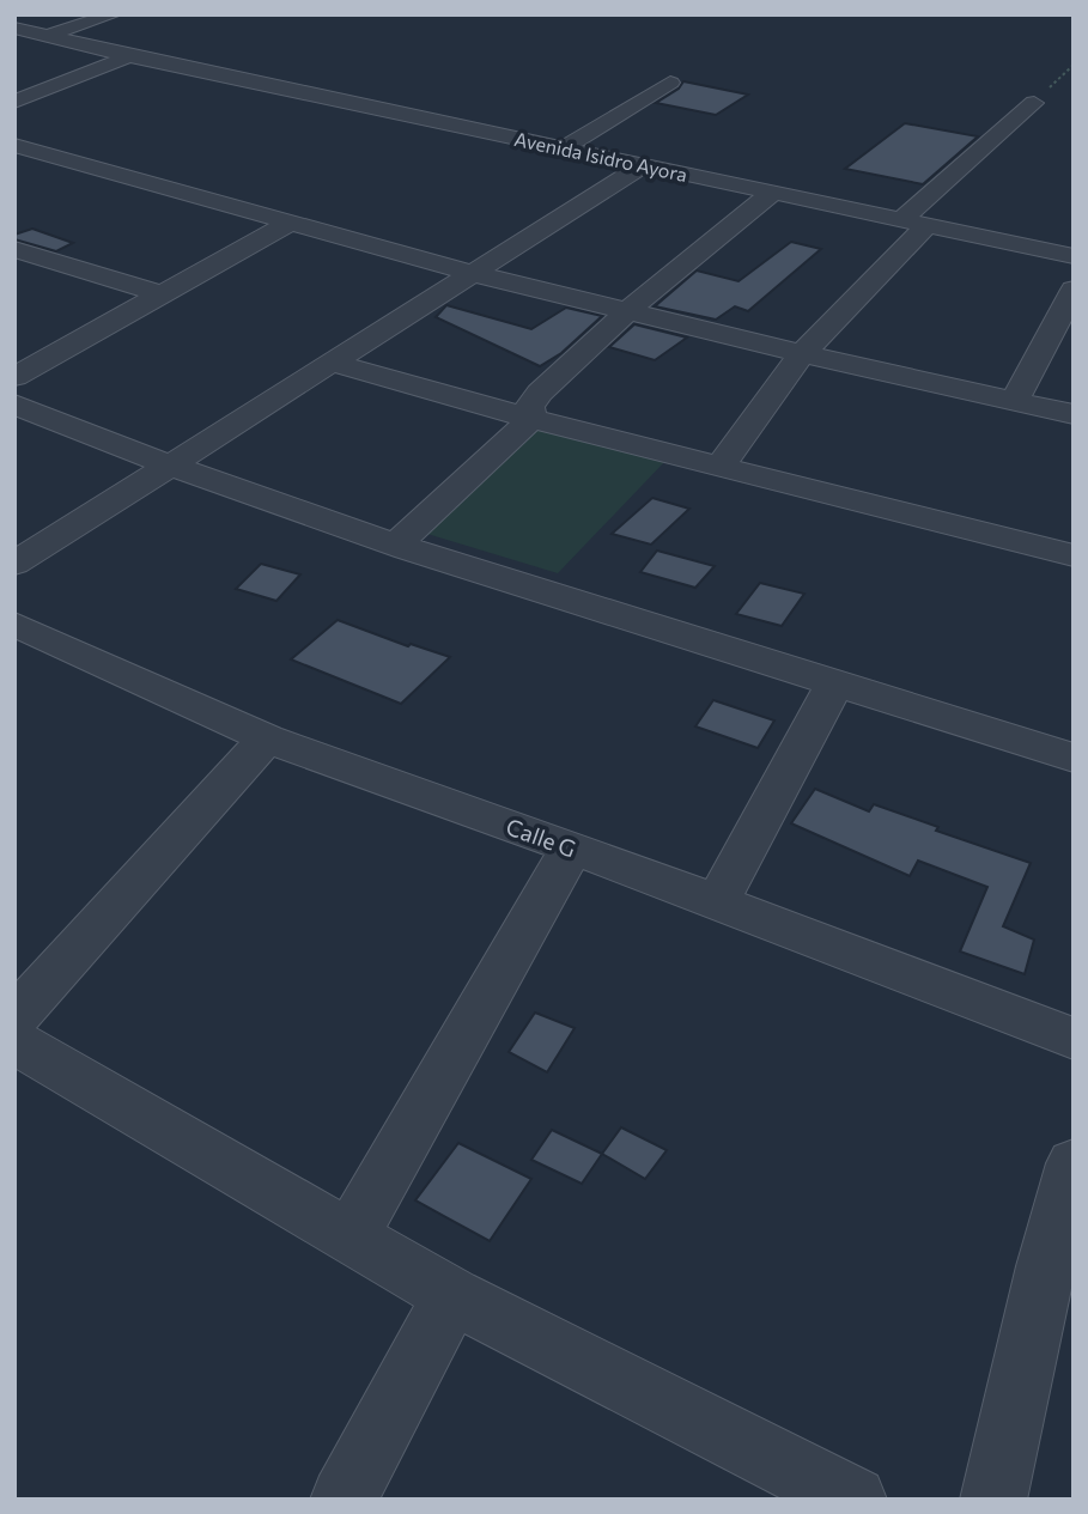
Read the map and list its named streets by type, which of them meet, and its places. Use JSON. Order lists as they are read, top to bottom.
{
  "streets": {
    "street": ["Avenida Isidro Ayora", "Calle G"]
  }
}
